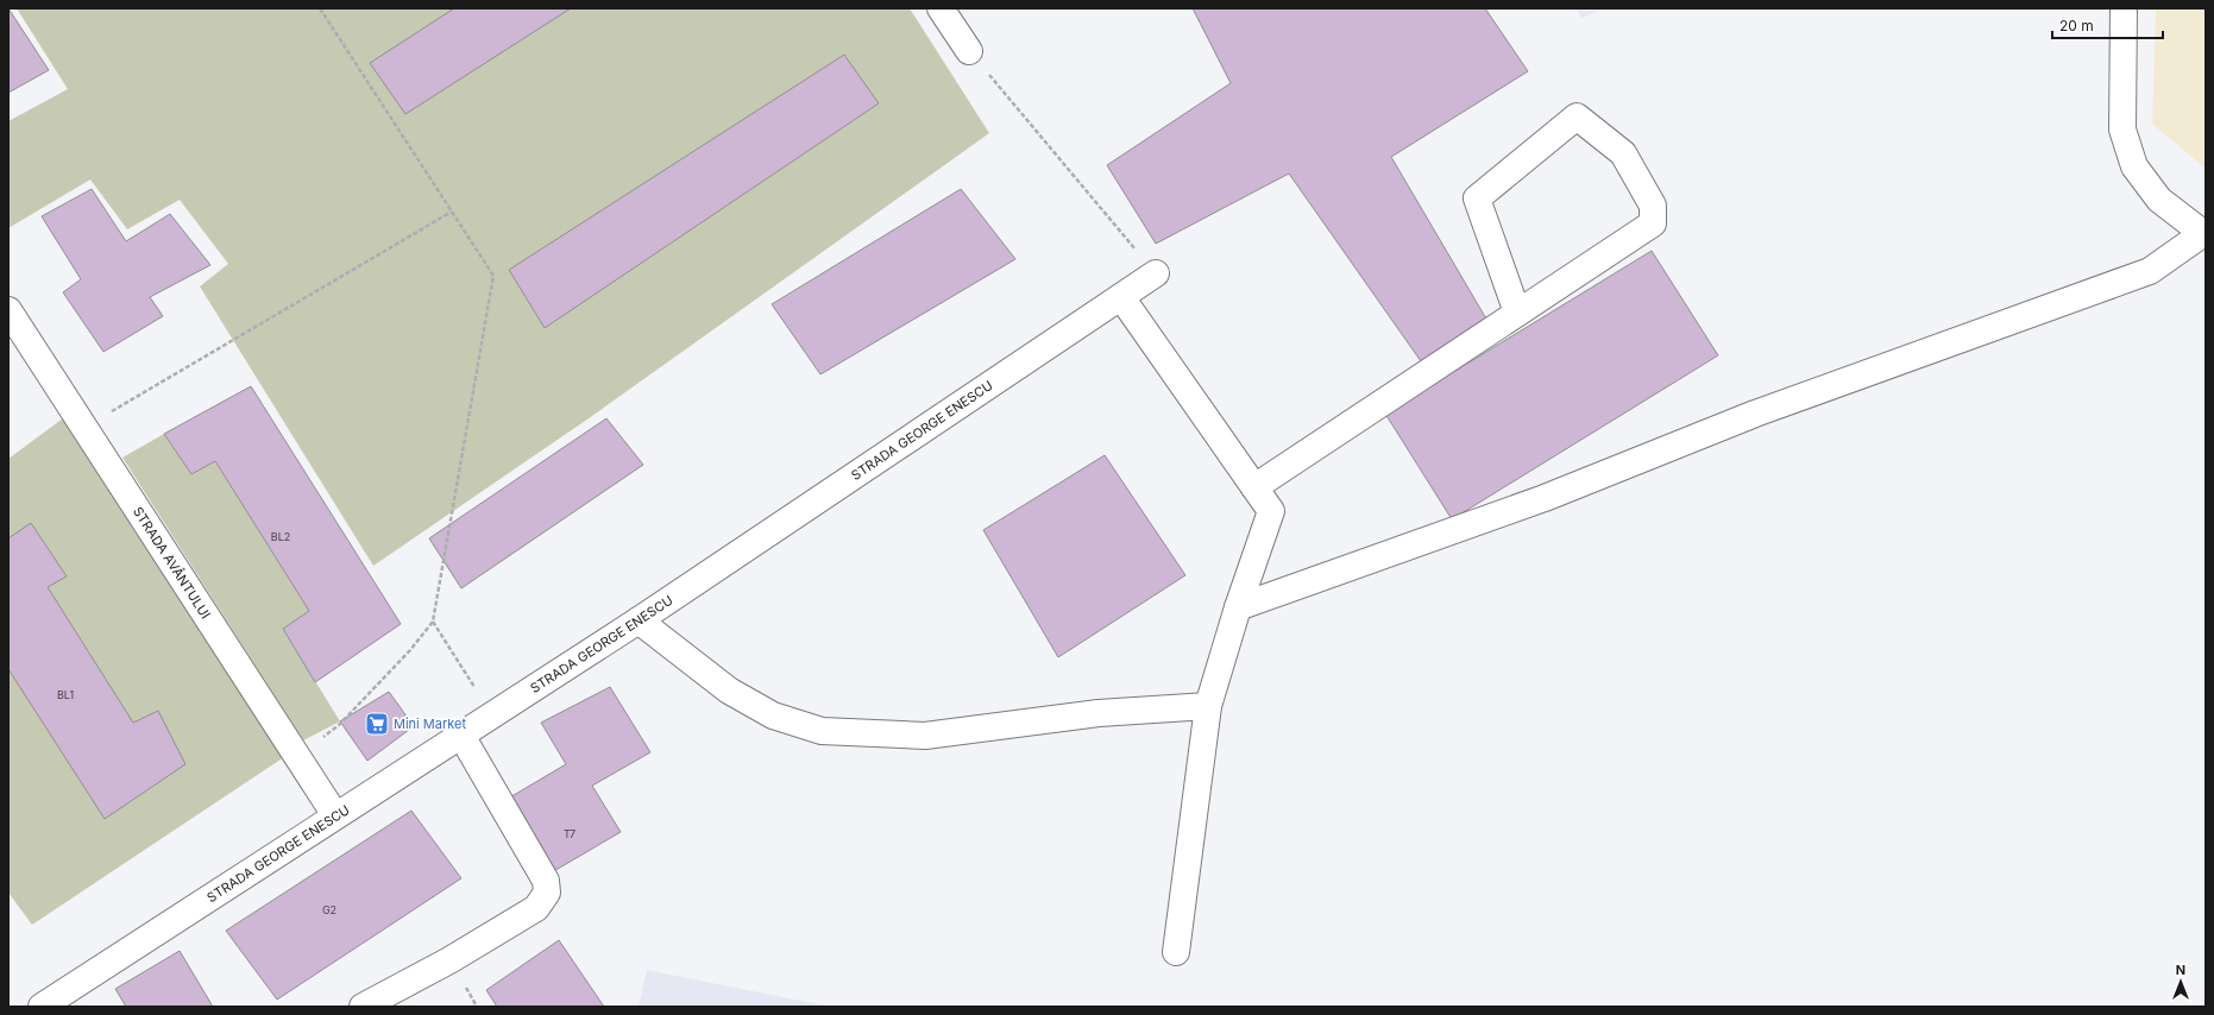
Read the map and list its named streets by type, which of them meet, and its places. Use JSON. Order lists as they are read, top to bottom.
{
  "streets": {
    "street": ["STRADA GEORGE ENESCU", "STRADA AVÂNTULUI"]
  },
  "crossings": [
    ["STRADA GEORGE ENESCU", "STRADA AVÂNTULUI"]
  ],
  "places": {
    "supermarket": ["Mini Market"]
  },
  "house_numbers": [
    "BL2",
    "BL1",
    "T7",
    "G2"
  ],
  "scale_bar": "20 m",
  "north": "top"
}
